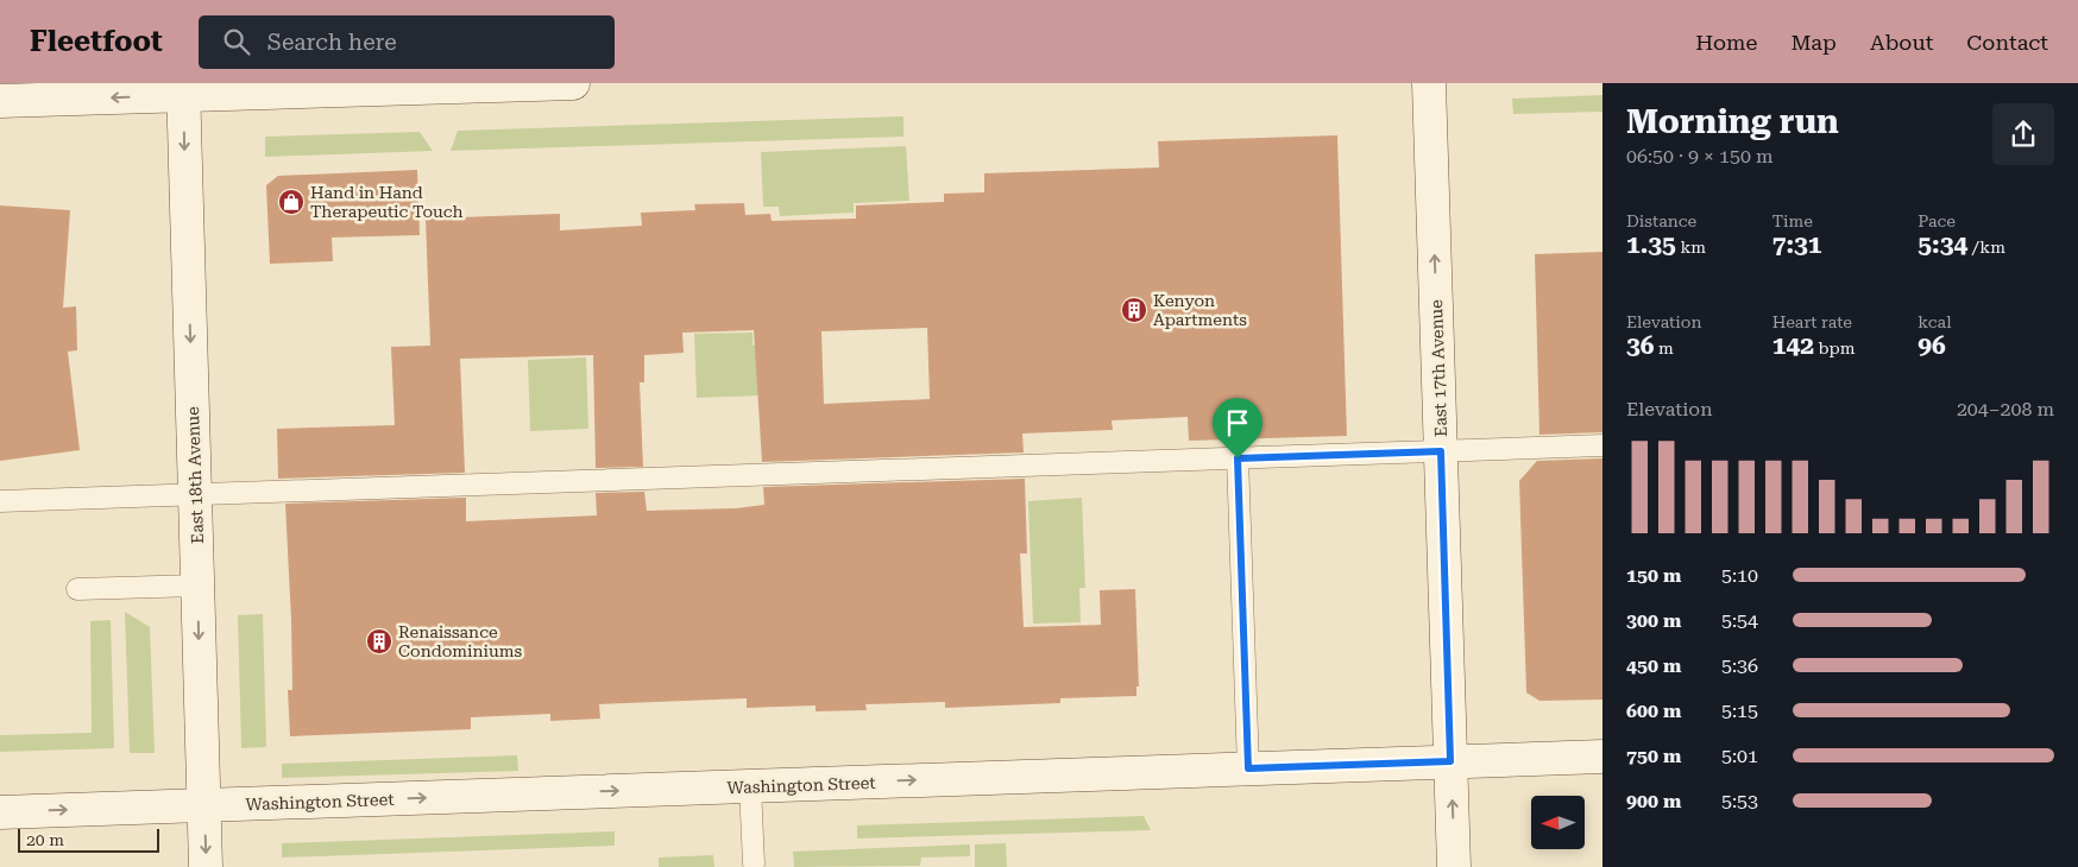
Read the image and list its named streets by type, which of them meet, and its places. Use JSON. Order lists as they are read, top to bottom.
{
  "streets": {
    "street": ["East 17th Avenue", "East 18th Avenue", "Washington Street"]
  },
  "crossings": [
    ["East 17th Avenue", "Washington Street"],
    ["East 18th Avenue", "Washington Street"]
  ],
  "one_way": ["East 17th Avenue", "East 18th Avenue", "Washington Street"],
  "places": {
    "shop": ["Hand in Hand Therapeutic Touch"],
    "building": ["Kenyon Apartments", "Renaissance Condominiums"]
  },
  "scale_bar": "20 m",
  "north": "left",
  "page": {
    "header": "Fleetfoot",
    "search": "Search here",
    "nav": [
      "Home",
      "Map",
      "About",
      "Contact"
    ],
    "heading": ["Morning run", "06:50 · 9 × 150 m"],
    "stats": [
      ["Distance", "1.35 km"],
      ["Time", "7:31"],
      ["Pace", "5:34 /km"],
      ["Elevation", "36 m"],
      ["Heart rate", "142 bpm"],
      ["kcal", "96"]
    ],
    "chart": ["Elevation", "204–208 m"],
    "list": [
      {
        "name": "150 m",
        "note": "5:10"
      },
      {
        "name": "300 m",
        "note": "5:54"
      },
      {
        "name": "450 m",
        "note": "5:36"
      },
      {
        "name": "600 m",
        "note": "5:15"
      },
      {
        "name": "750 m",
        "note": "5:01"
      },
      {
        "name": "900 m",
        "note": "5:53"
      }
    ],
    "scale": "20 m"
  }
}
